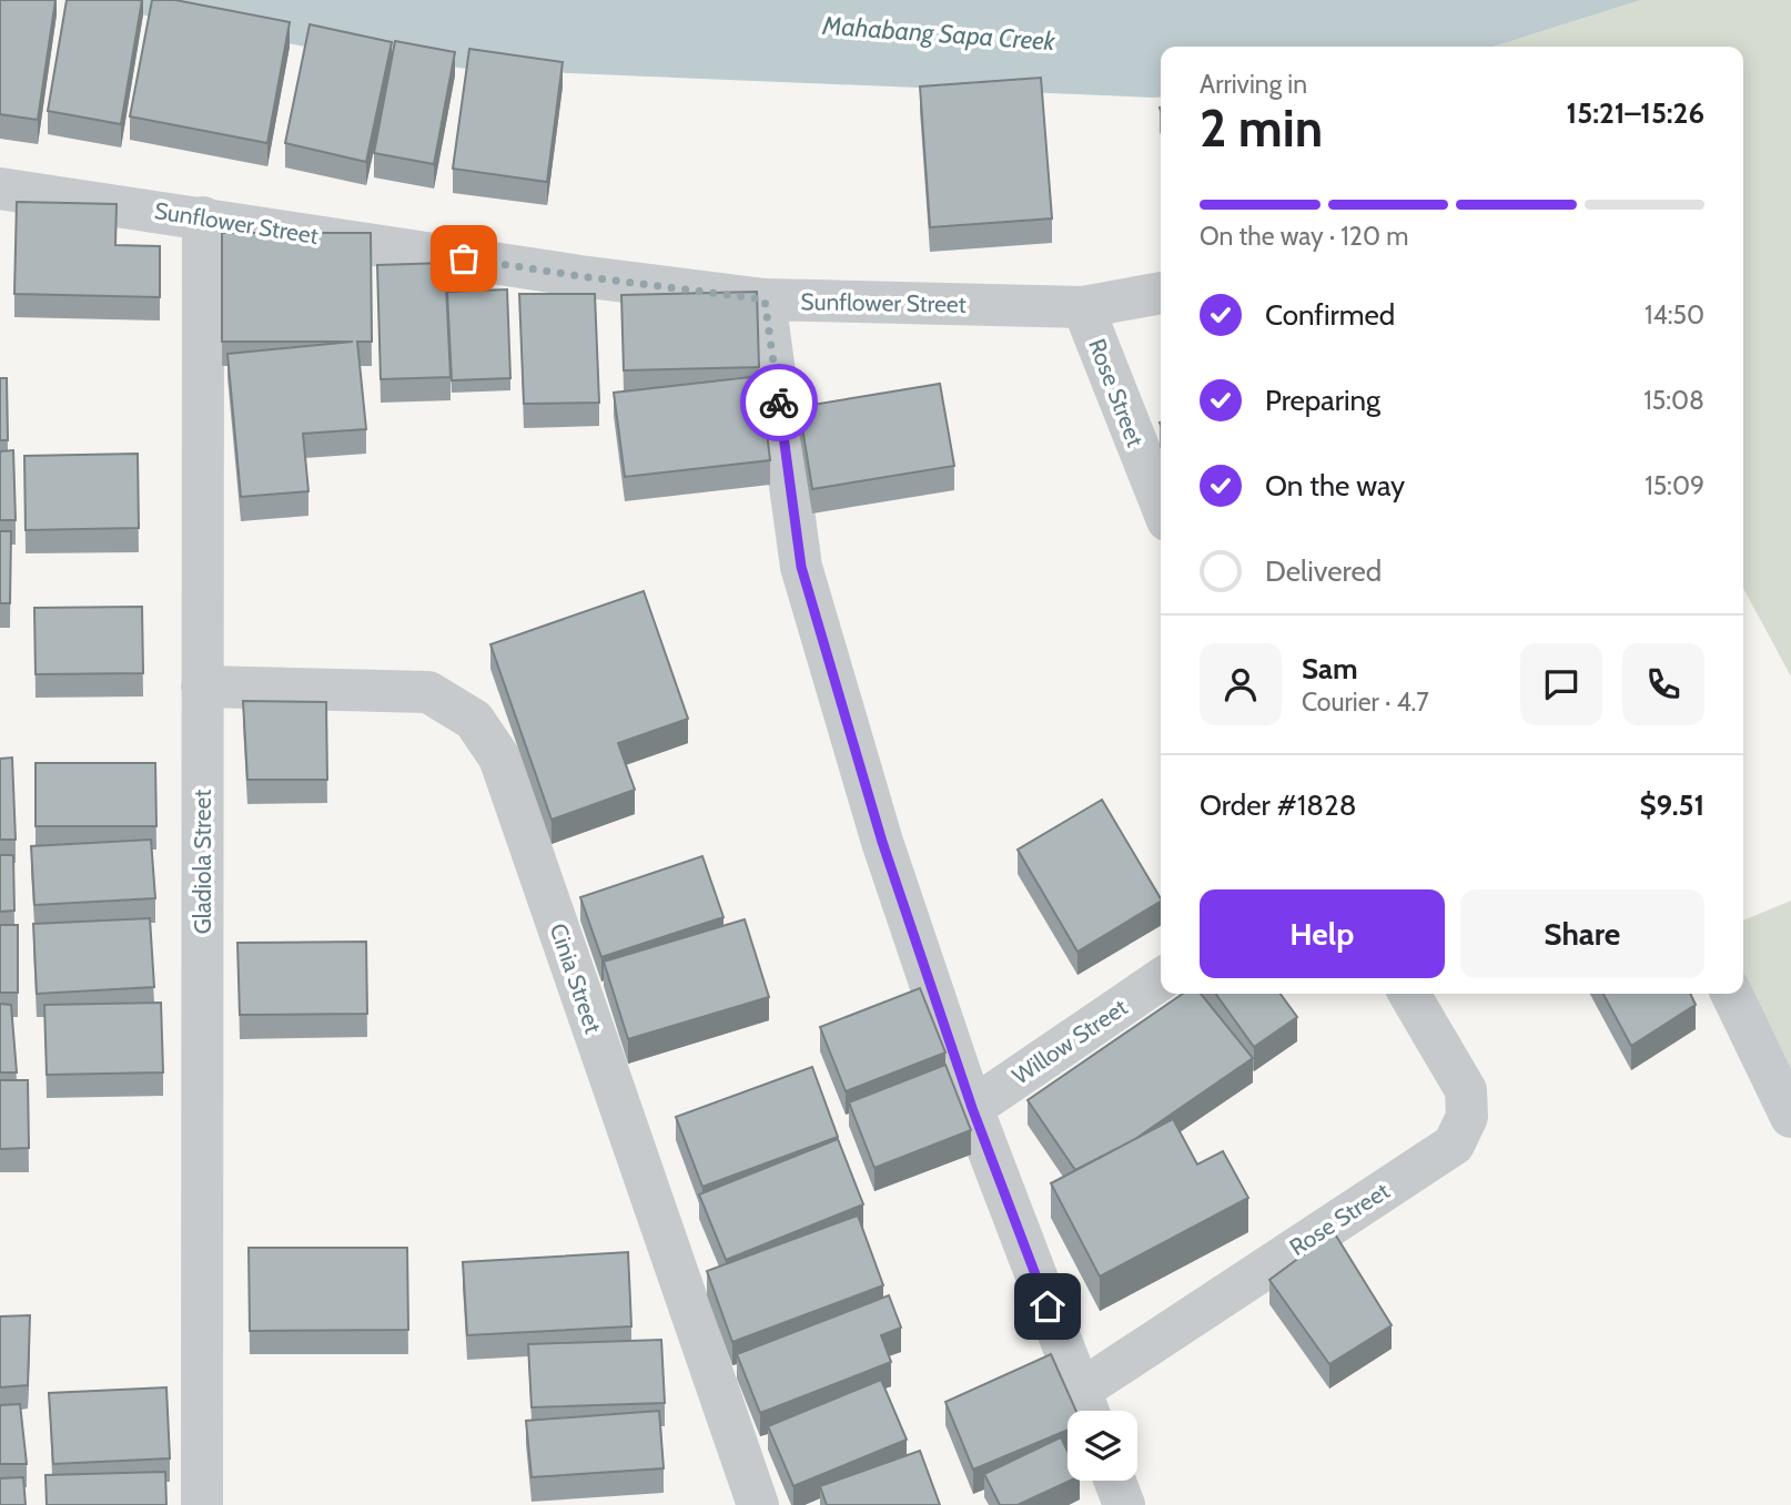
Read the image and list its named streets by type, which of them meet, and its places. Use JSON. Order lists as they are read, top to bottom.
{
  "streets": {
    "street": [
      "Sunflower Street",
      "Rose Street",
      "Gladiola Street",
      "Cinia Street",
      "Willow Street"
    ]
  },
  "crossings": [
    ["Sunflower Street", "Rose Street"],
    ["Sunflower Street", "Gladiola Street"],
    ["Gladiola Street", "Cinia Street"]
  ],
  "water": ["Mahabang Sapa Creek"],
  "page": {
    "heading": ["2 min", "Arriving in", "15:21–15:26"],
    "panel": [
      "Sam",
      "Courier · 4.7",
      "Order #1828",
      "$9.51"
    ],
    "bar": "On the way · 120 m",
    "list": [
      ["Confirmed", "14:50"],
      ["Preparing", "15:08"],
      ["On the way", "15:09"],
      "Delivered"
    ],
    "buttons": ["Help", "Share"]
  }
}
